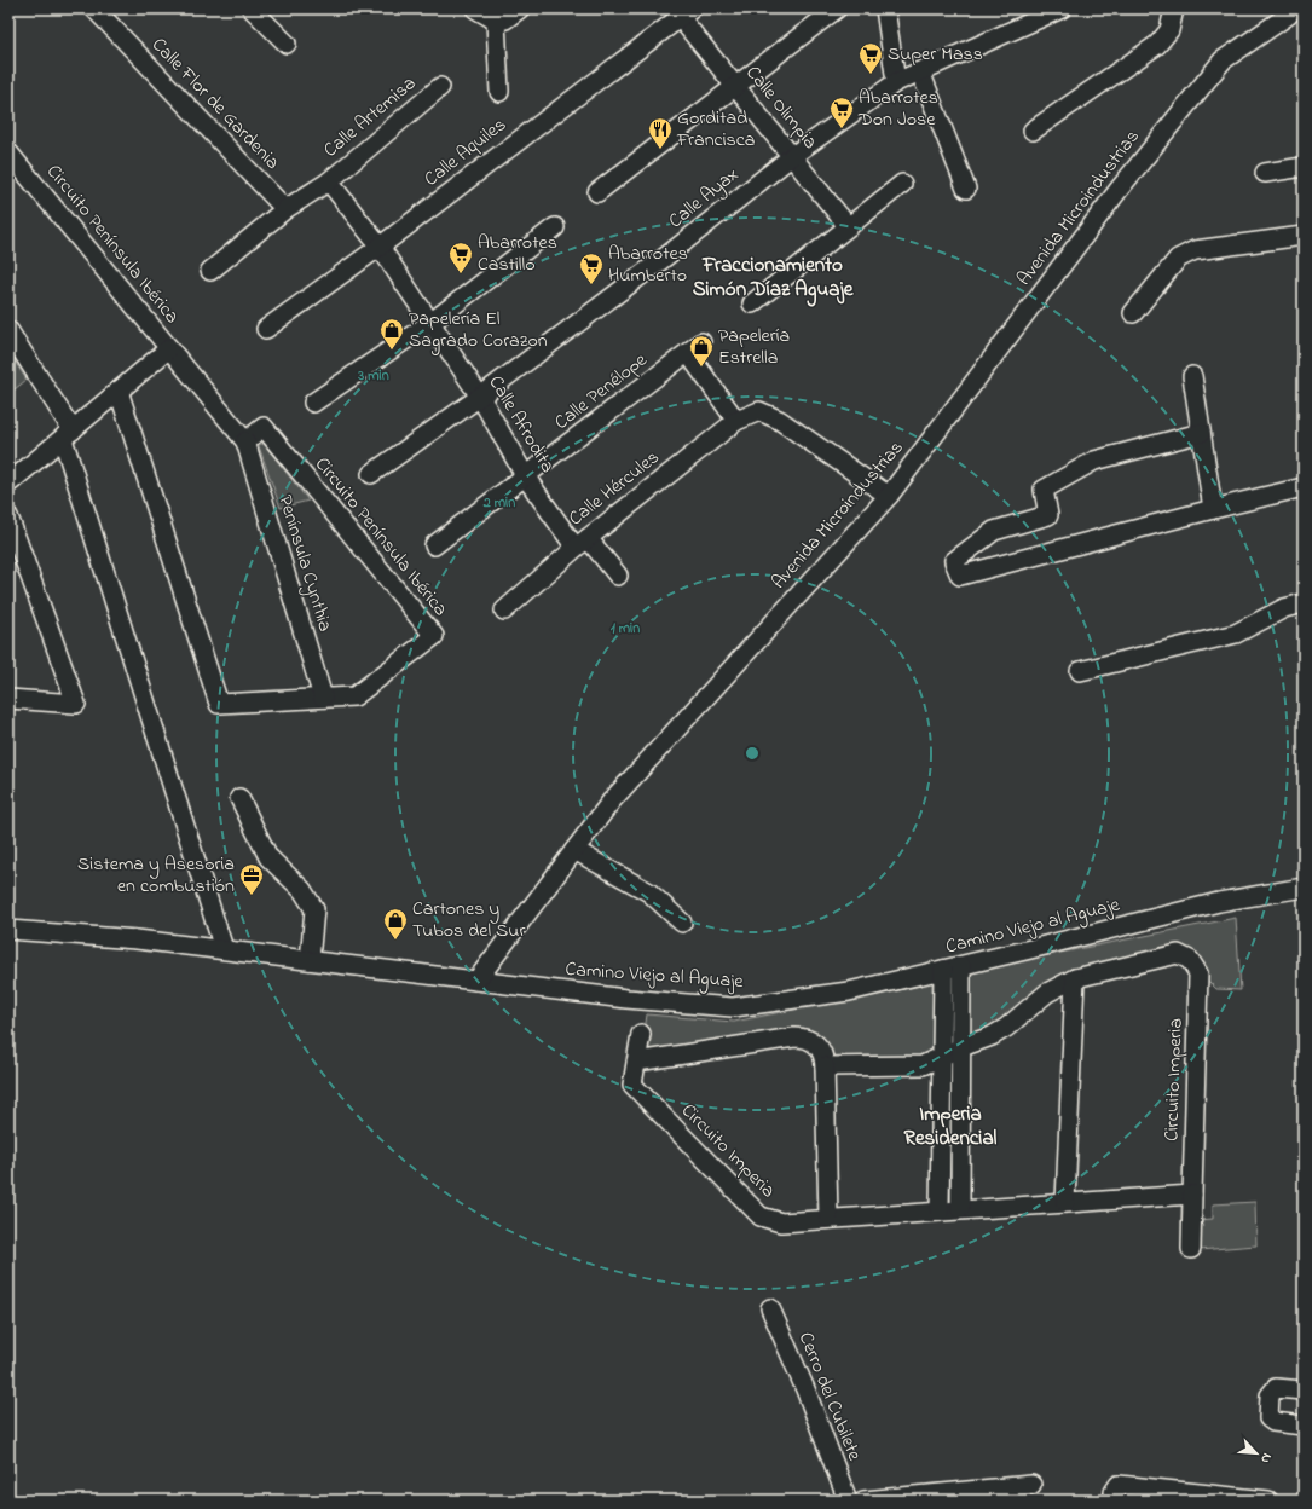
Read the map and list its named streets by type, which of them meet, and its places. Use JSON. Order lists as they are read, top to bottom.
{
  "streets": {
    "street": [
      "Calle Flor de Gardenia",
      "Calle Olimpia",
      "Calle Artemisa",
      "Calle Aquiles",
      "Calle Ayax",
      "Avenida Microindustrias",
      "Circuito Península Ibérica",
      "Calle Penélope",
      "Calle Afrodita",
      "Calle Hércules",
      "Península Cynthia",
      "Camino Viejo al Aguaje",
      "Circuito Imperia",
      "Cerro del Cubilete"
    ]
  },
  "crossings": [
    ["Calle Flor de Gardenia", "Calle Artemisa"],
    ["Calle Olimpia", "Calle Aquiles"],
    ["Calle Olimpia", "Calle Ayax"],
    ["Calle Artemisa", "Calle Afrodita"],
    ["Calle Aquiles", "Calle Afrodita"],
    ["Calle Ayax", "Calle Afrodita"],
    ["Avenida Microindustrias", "Calle Hércules"],
    ["Avenida Microindustrias", "Camino Viejo al Aguaje"],
    ["Circuito Península Ibérica", "Península Cynthia"],
    ["Calle Penélope", "Calle Afrodita"],
    ["Calle Penélope", "Calle Hércules"],
    ["Calle Afrodita", "Calle Hércules"]
  ],
  "districts": ["Fraccionamiento Simón Díaz Aguaje", "Imperia Residencial"],
  "places": {
    "supermarket": [
      "Super Mass",
      "Abarrotes Don Jose",
      "Abarrotes Castillo",
      "Abarrotes Humberto"
    ],
    "restaurant": ["Gorditad Francisca"],
    "shop": ["Papelería El Sagrado Corazon", "Papelería Estrella", "Cartones y Tubos del Sur"],
    "office": ["Sistema y Asesoria en combustión"]
  },
  "north": "bottom right",
  "rings": ["3 min", "2 min", "1 min"]
}
